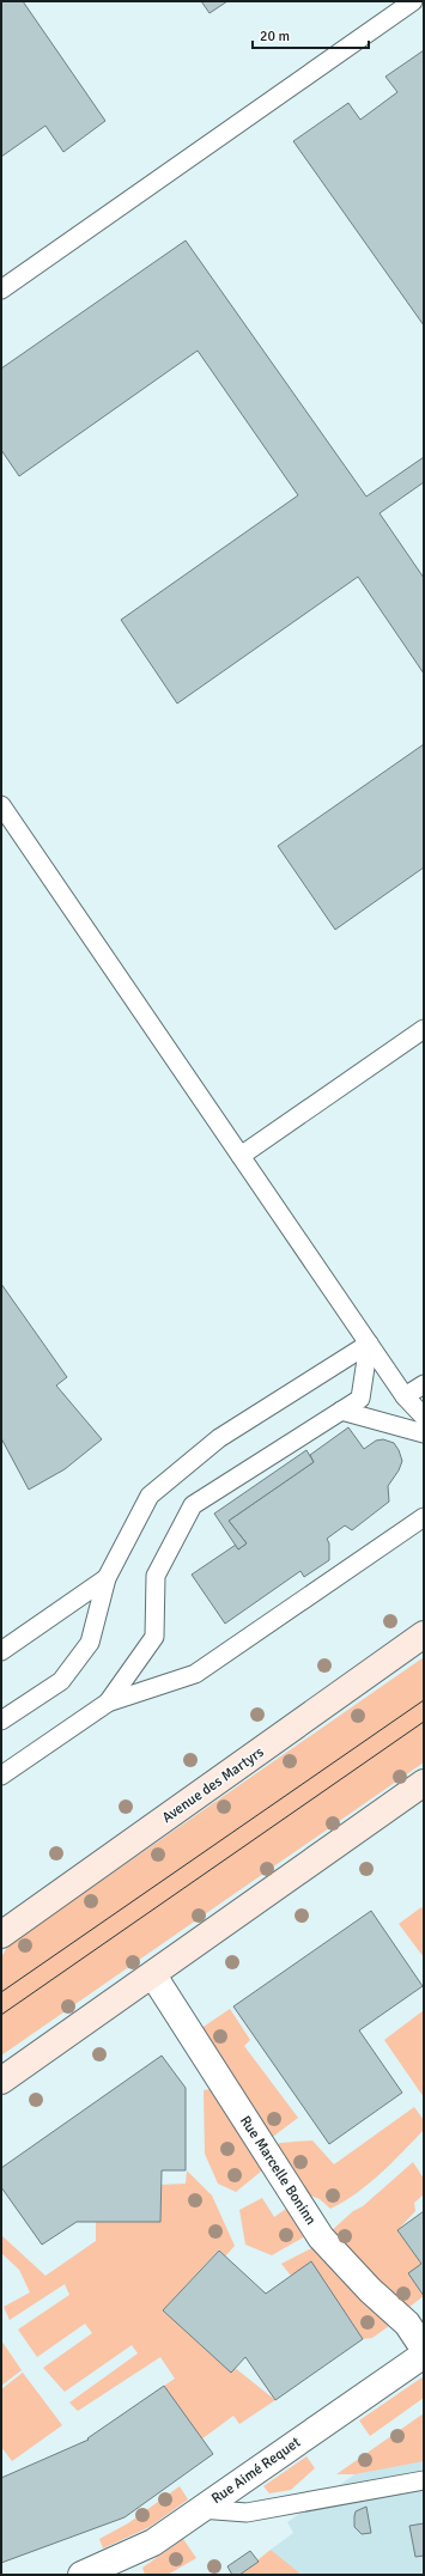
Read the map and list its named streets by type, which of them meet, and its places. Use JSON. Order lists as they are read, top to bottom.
{
  "streets": {
    "main road": ["Avenue des Martyrs"],
    "street": ["Rue Marcelle Boninn", "Rue Aimé Requet"]
  },
  "scale_bar": "20 m"
}
